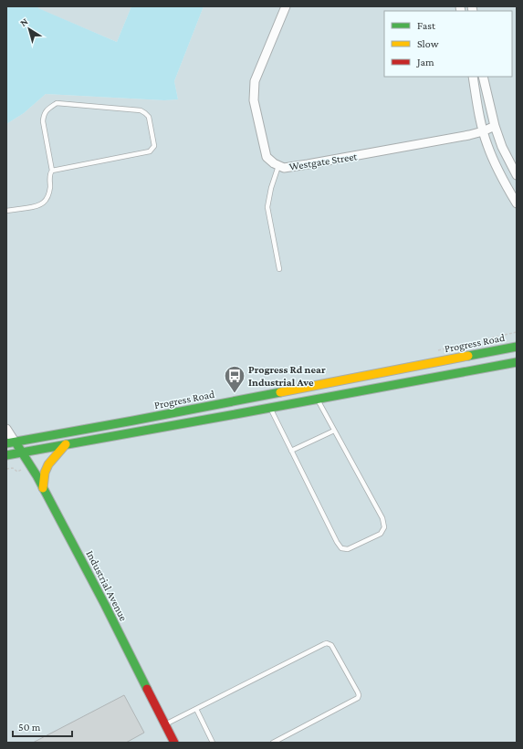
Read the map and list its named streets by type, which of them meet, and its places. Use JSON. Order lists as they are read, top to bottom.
{
  "streets": {
    "main road": ["Progress Road", "Industrial Avenue"],
    "street": ["Westgate Street"]
  },
  "crossings": [
    ["Progress Road", "Industrial Avenue"]
  ],
  "places": {
    "bus stop": ["Progress Rd near Industrial Ave"]
  },
  "legend": ["Fast", "Slow", "Jam"],
  "scale_bar": "50 m",
  "north": "top left"
}
